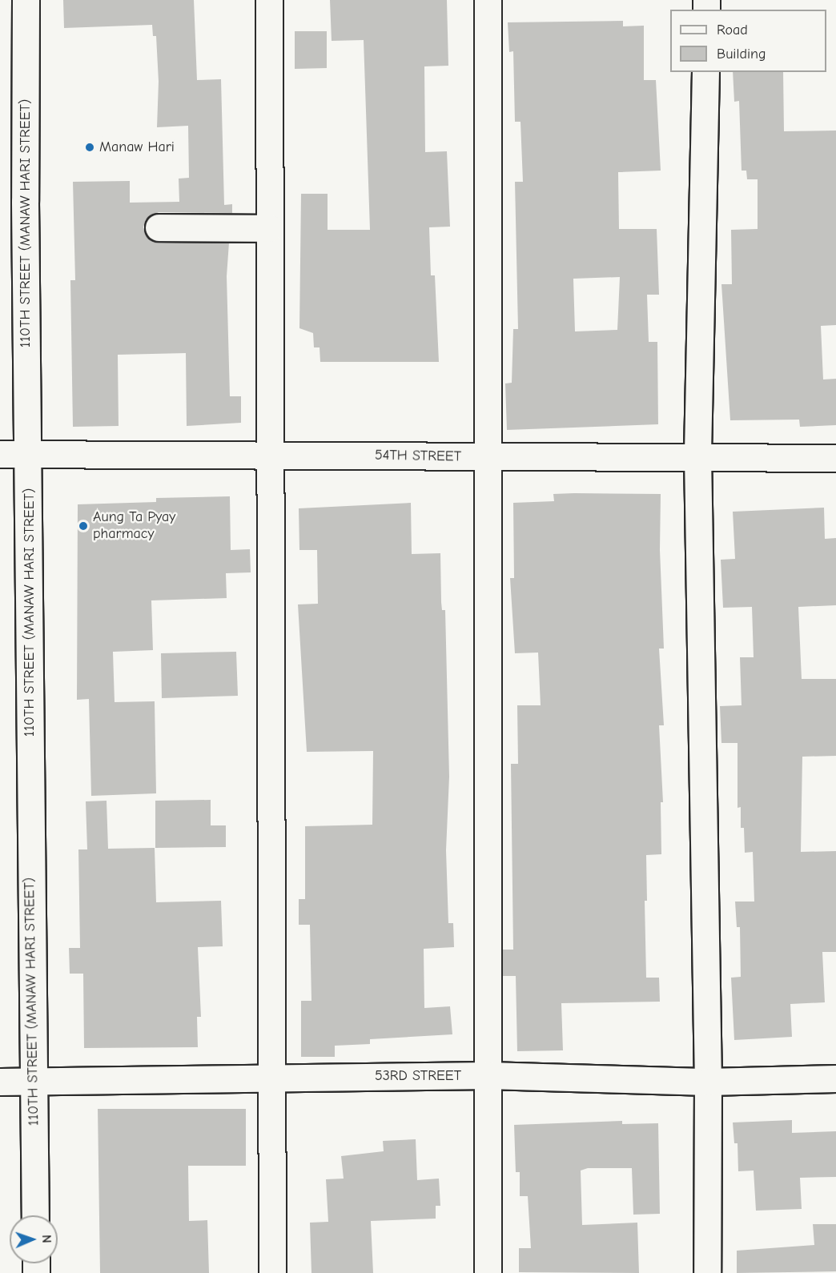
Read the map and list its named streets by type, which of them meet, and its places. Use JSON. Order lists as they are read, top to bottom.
{
  "streets": {
    "street": ["110TH STREET (MANAW HARI STREET)", "54TH STREET", "53RD STREET"]
  },
  "crossings": [
    ["110TH STREET (MANAW HARI STREET)", "54TH STREET"],
    ["110TH STREET (MANAW HARI STREET)", "53RD STREET"]
  ],
  "places": ["Manaw Hari", "Aung Ta Pyay pharmacy"],
  "legend": ["Road", "Building"],
  "north": "right"
}
